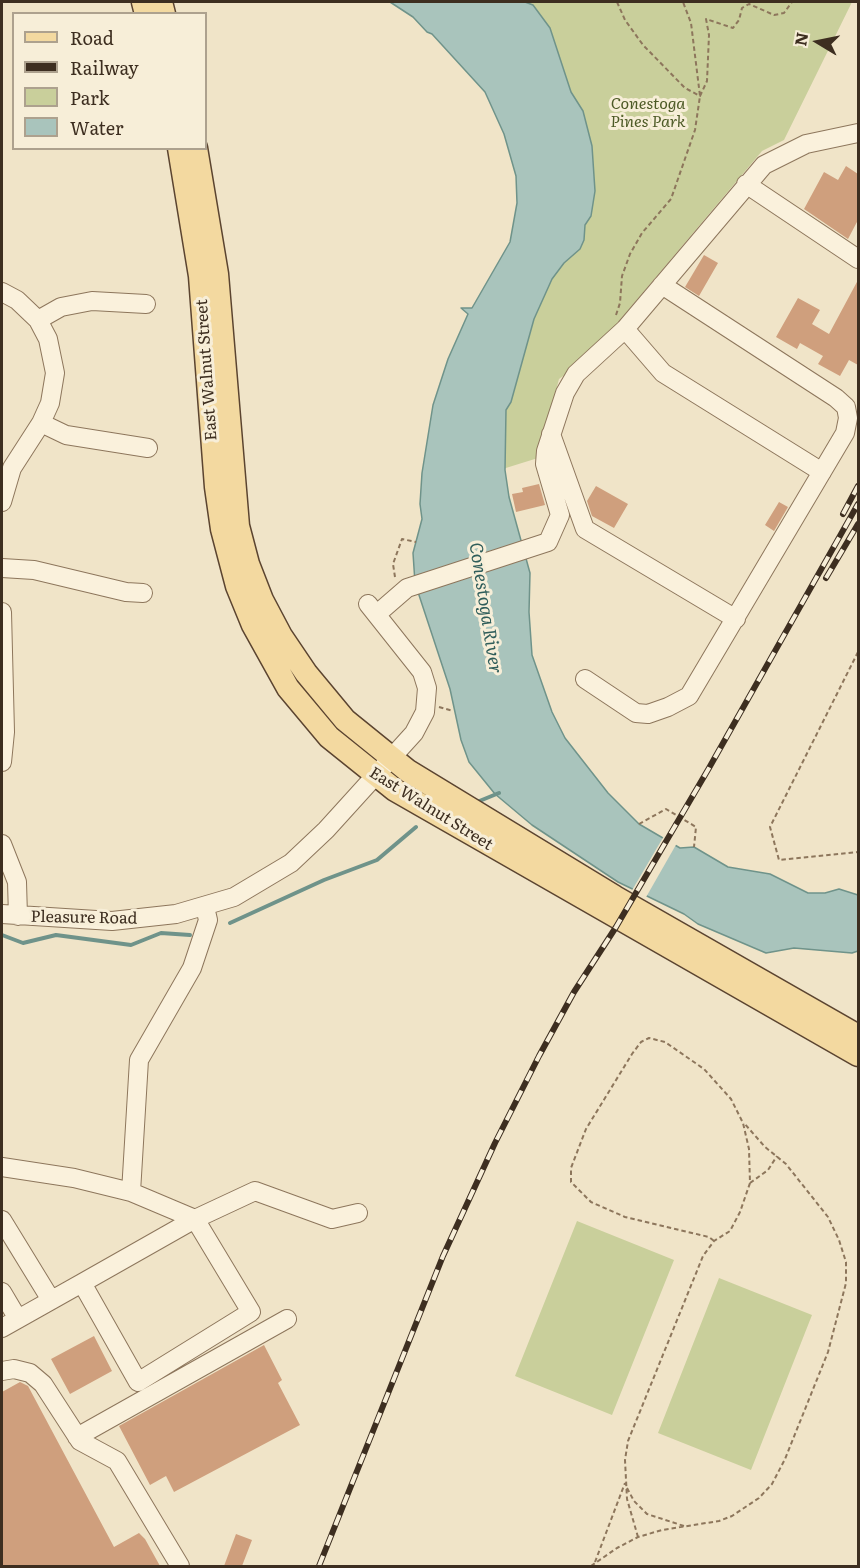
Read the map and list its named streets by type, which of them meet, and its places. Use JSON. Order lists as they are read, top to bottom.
{
  "streets": {
    "main road": ["East Walnut Street"],
    "street": ["Pleasure Road"]
  },
  "crossings": [
    ["East Walnut Street", "Pleasure Road"]
  ],
  "water": ["Conestoga River"],
  "parks": ["Conestoga Pines Park"],
  "legend": [
    "Road",
    "Railway",
    "Park",
    "Water"
  ],
  "north": "left"
}
